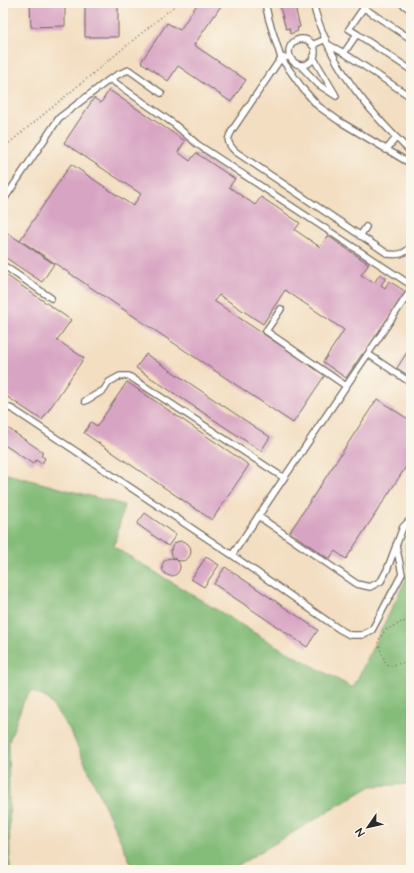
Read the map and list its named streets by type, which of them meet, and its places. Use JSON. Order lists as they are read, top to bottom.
{
  "north": "bottom left"
}
